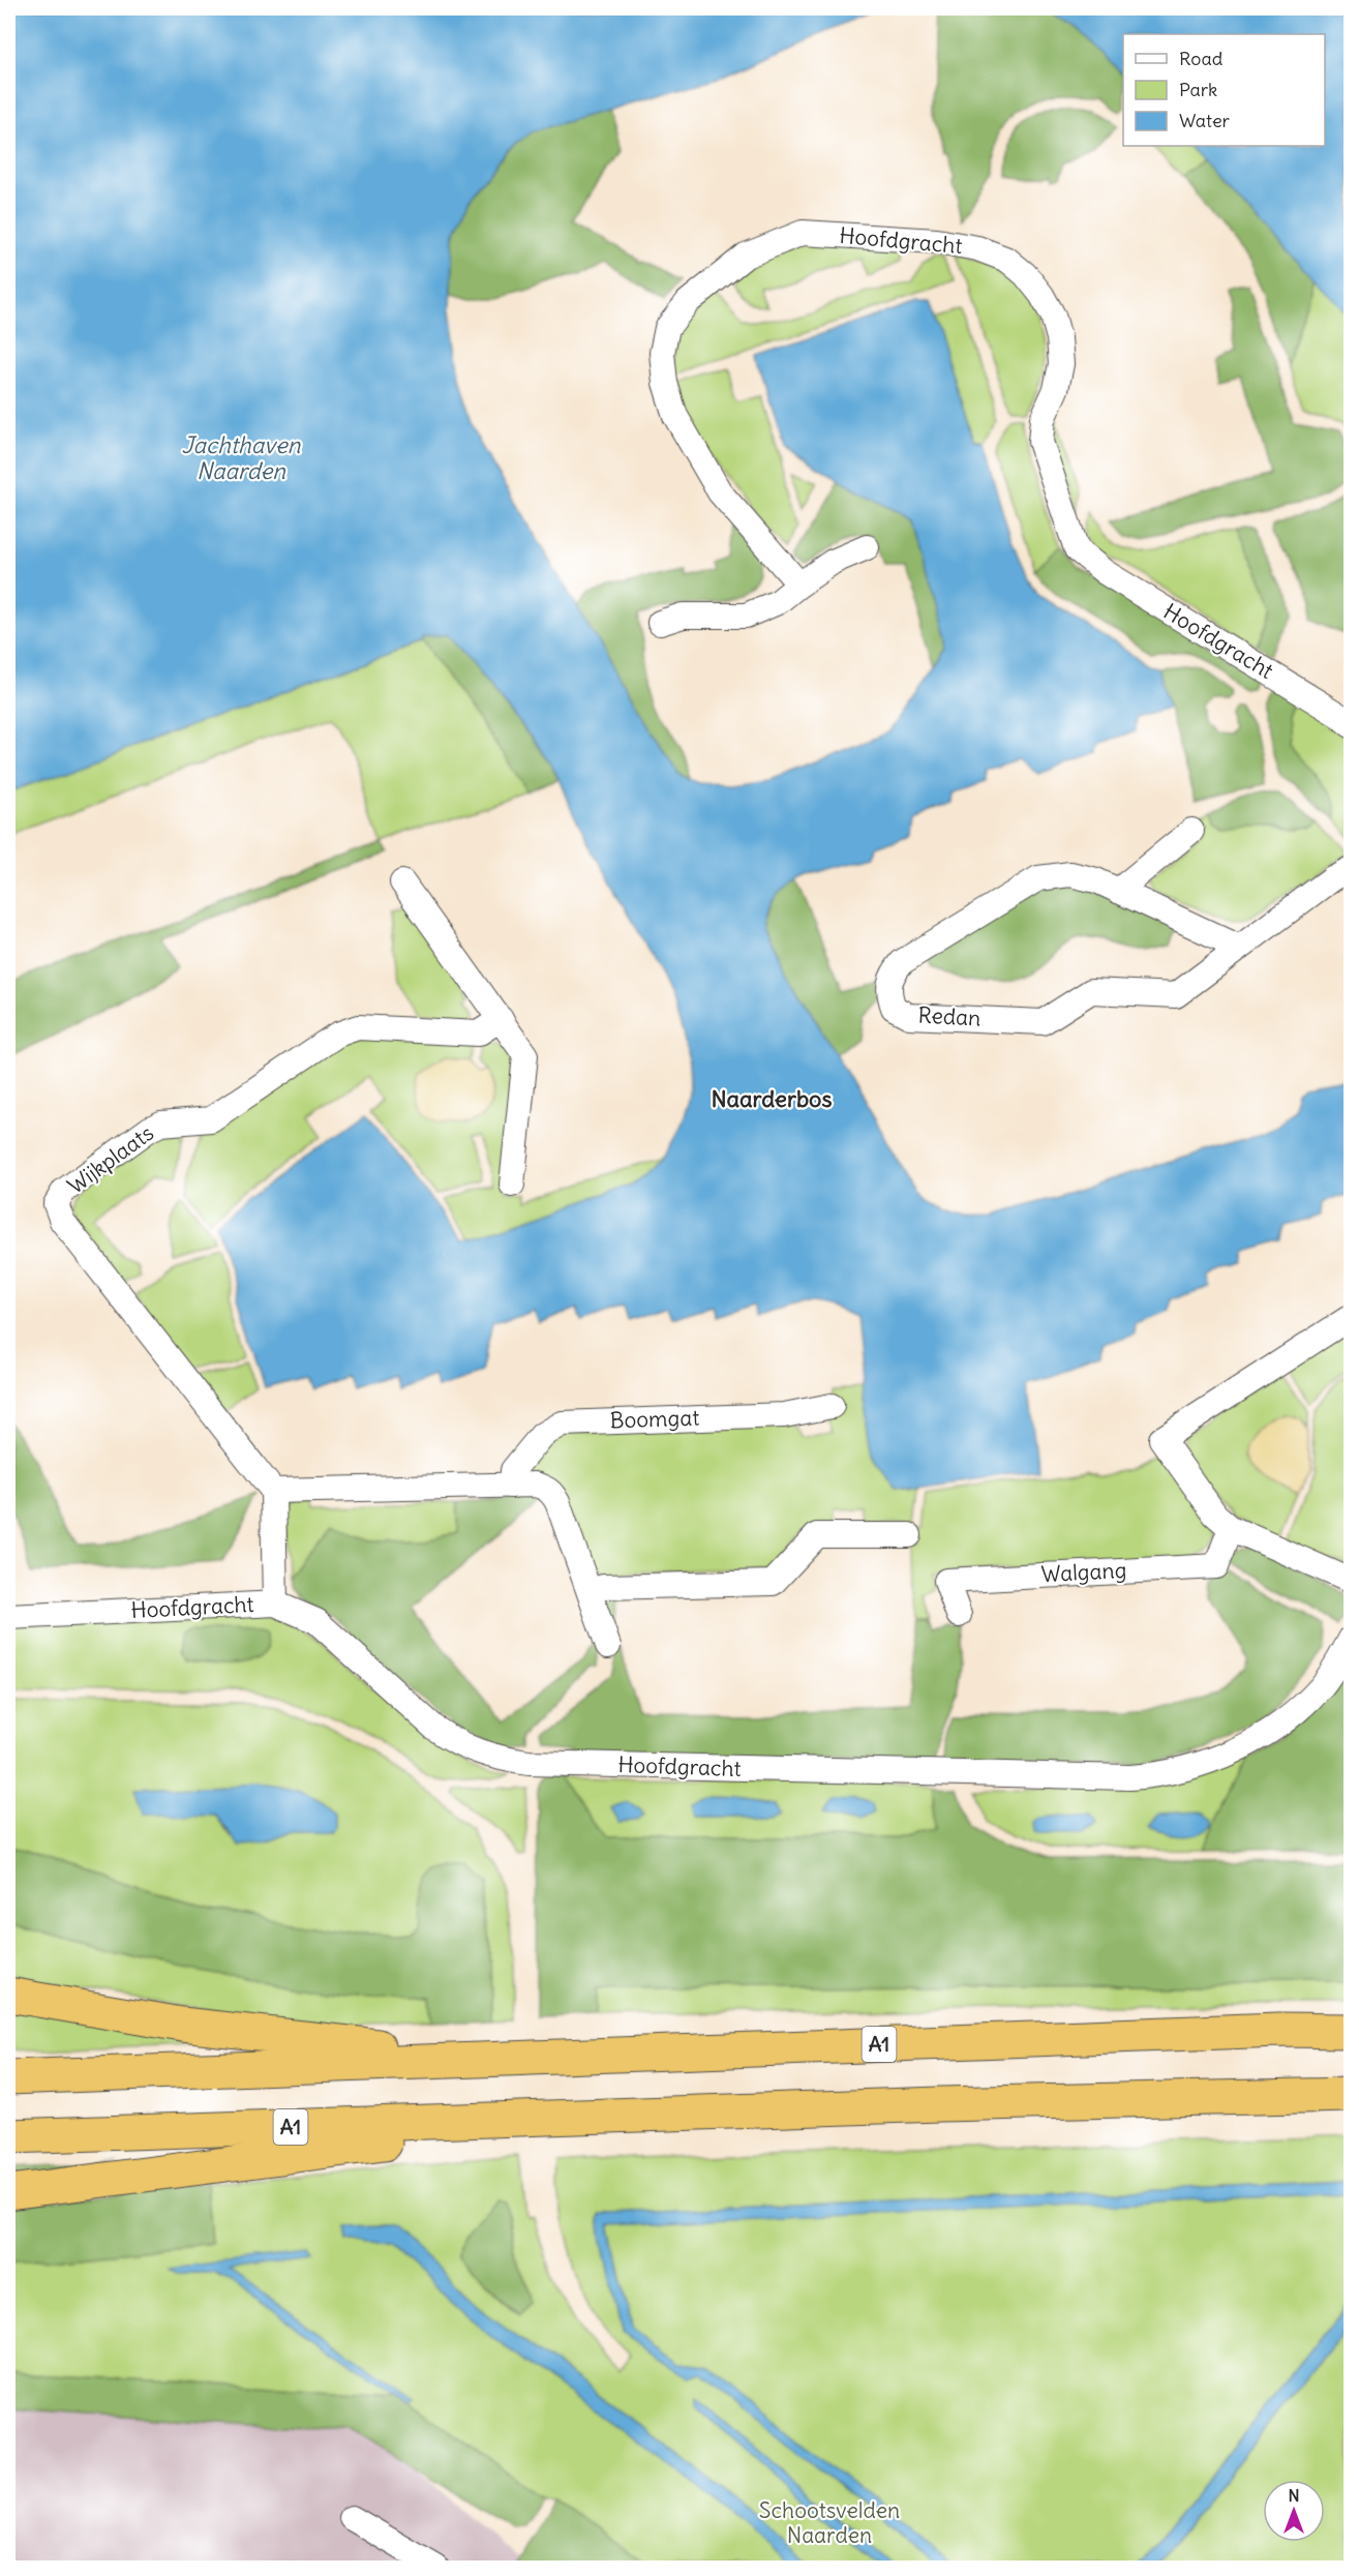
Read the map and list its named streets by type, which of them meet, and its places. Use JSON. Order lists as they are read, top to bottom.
{
  "streets": {
    "highway": ["A1"],
    "street": [
      "Hoofdgracht",
      "Redan",
      "Wijkplaats",
      "Boomgat",
      "Walgang"
    ]
  },
  "districts": ["Naarderbos"],
  "water": ["Jachthaven Naarden"],
  "parks": ["Schootsvelden Naarden"],
  "legend": ["Road", "Park", "Water"],
  "north": "top"
}
